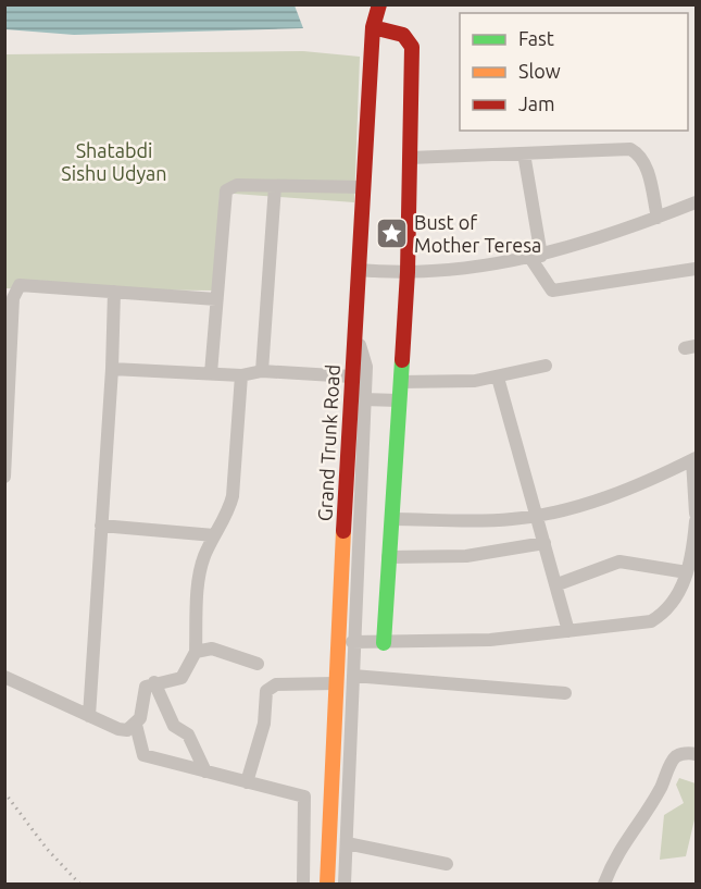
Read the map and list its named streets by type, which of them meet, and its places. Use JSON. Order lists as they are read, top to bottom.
{
  "streets": {
    "main road": ["Grand Trunk Road"]
  },
  "parks": ["Shatabdi Sishu Udyan"],
  "places": {
    "place": ["Bust of Mother Teresa"]
  },
  "legend": ["Fast", "Slow", "Jam"]
}
